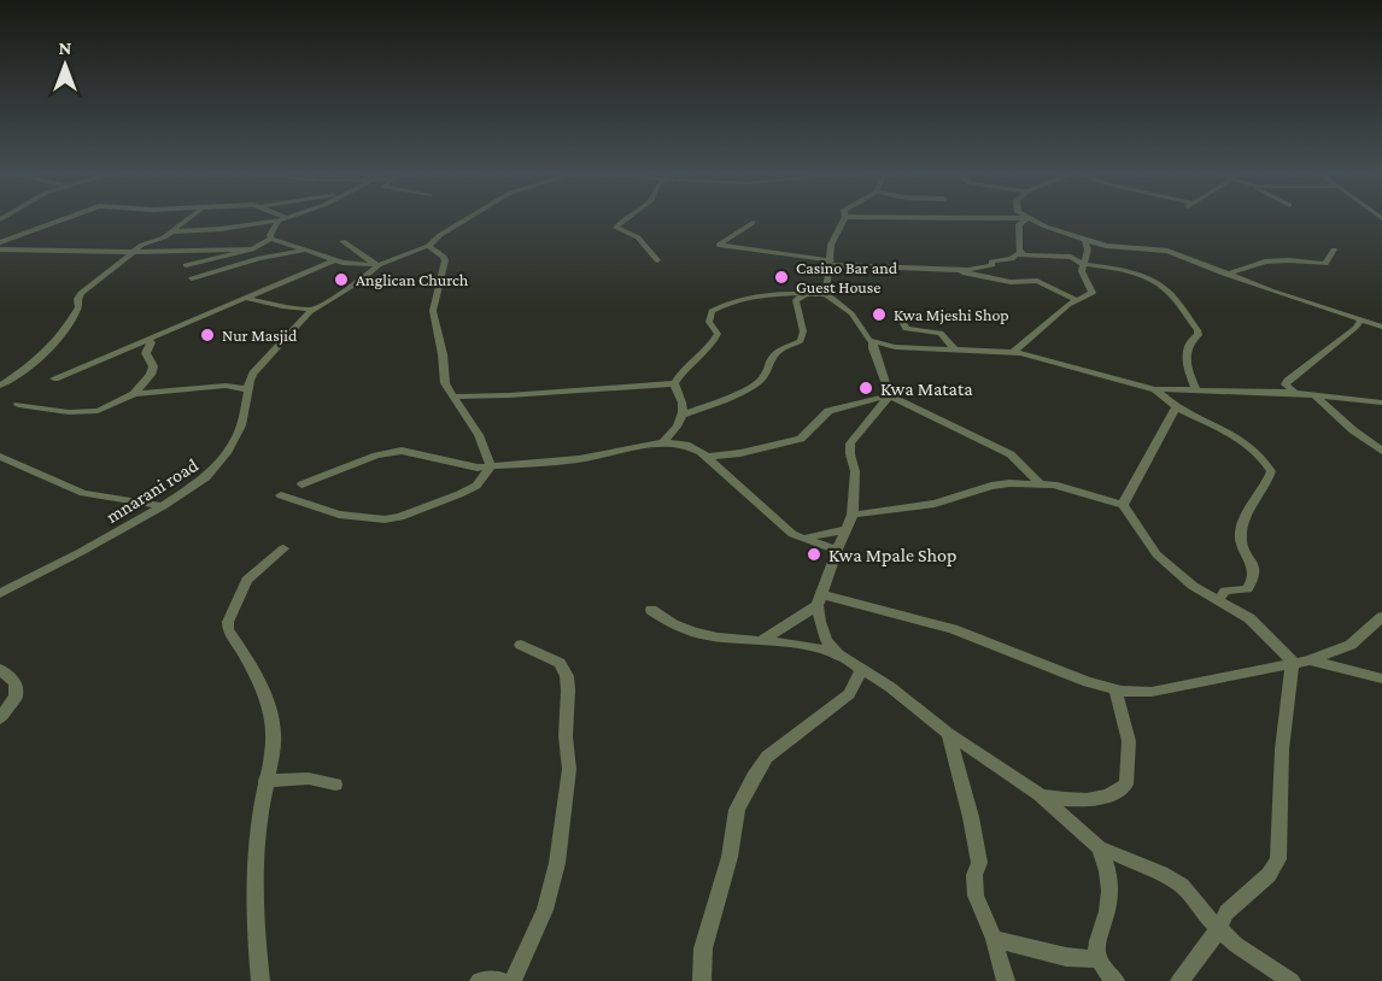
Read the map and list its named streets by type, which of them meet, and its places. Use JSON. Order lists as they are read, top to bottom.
{
  "streets": {
    "street": ["mnarani road"]
  },
  "places": [
    "Casino Bar and Guest House",
    "Anglican Church",
    "Kwa Mjeshi Shop",
    "Nur Masjid",
    "Kwa Matata",
    "Kwa Mpale Shop"
  ],
  "north": "top"
}
